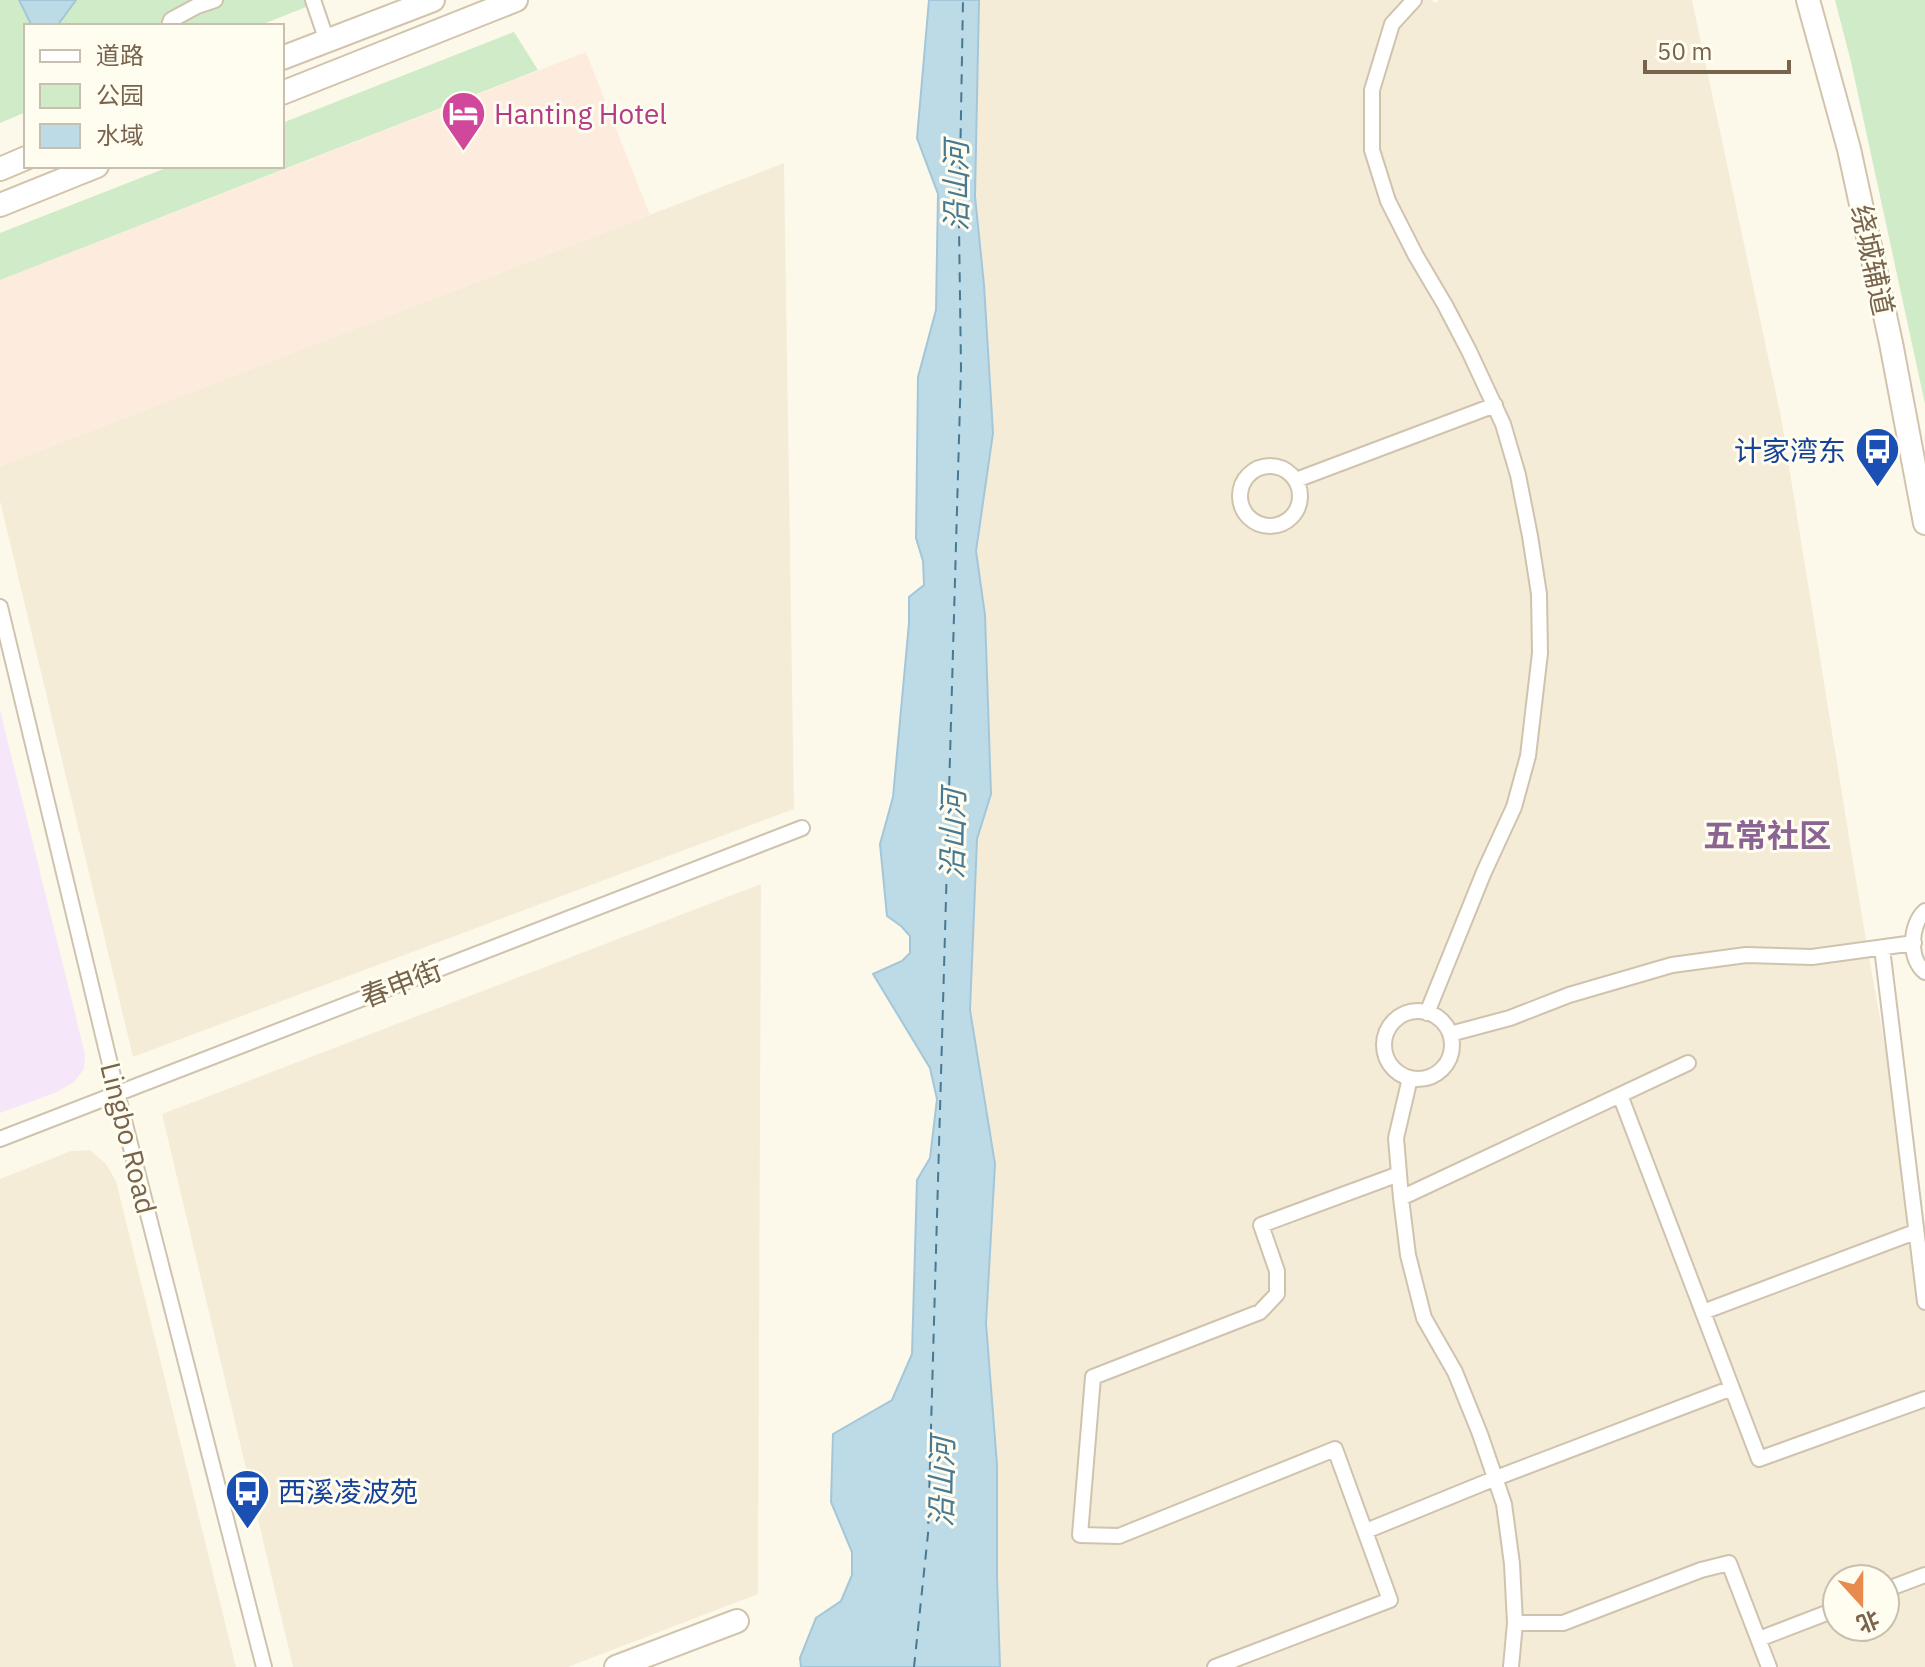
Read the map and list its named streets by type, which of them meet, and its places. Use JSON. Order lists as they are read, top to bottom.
{
  "streets": {
    "street": ["绕城辅道", "春申街", "Lingbo Road"]
  },
  "crossings": [
    ["春申街", "Lingbo Road"]
  ],
  "districts": ["五常社区"],
  "water": ["沿山河"],
  "places": {
    "hotel": ["Hanting Hotel"],
    "bus stop": ["计家湾东", "西溪凌波苑"]
  },
  "legend": ["道路", "公园", "水域"],
  "scale_bar": "50 m",
  "north": "bottom"
}
